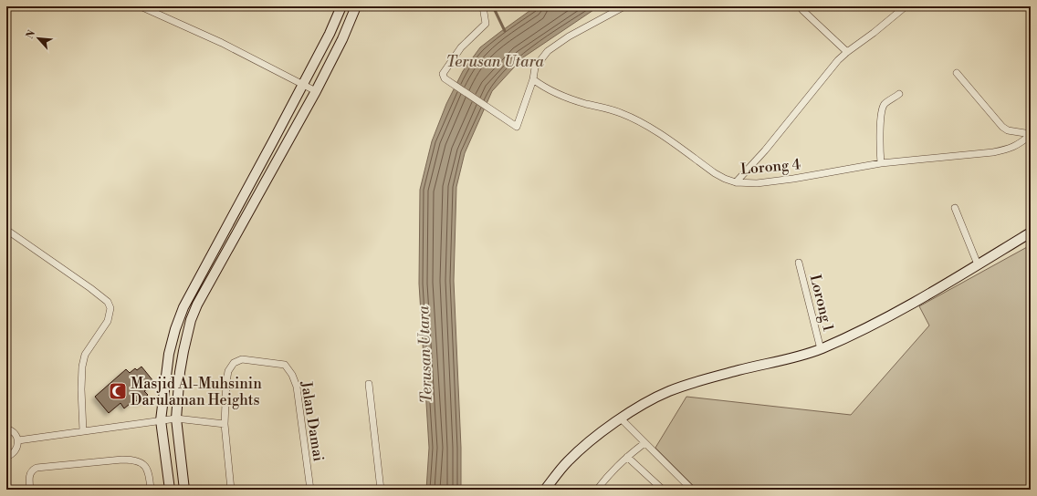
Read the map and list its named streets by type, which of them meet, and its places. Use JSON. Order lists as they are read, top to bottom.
{
  "streets": {
    "street": ["Lorong 4", "Lorong 1", "Jalan Damai"]
  },
  "water": ["Terusan Utara"],
  "places": {
    "mosque": ["Masjid Al-Muhsinin Darulaman Heights"]
  },
  "north": "top left"
}
